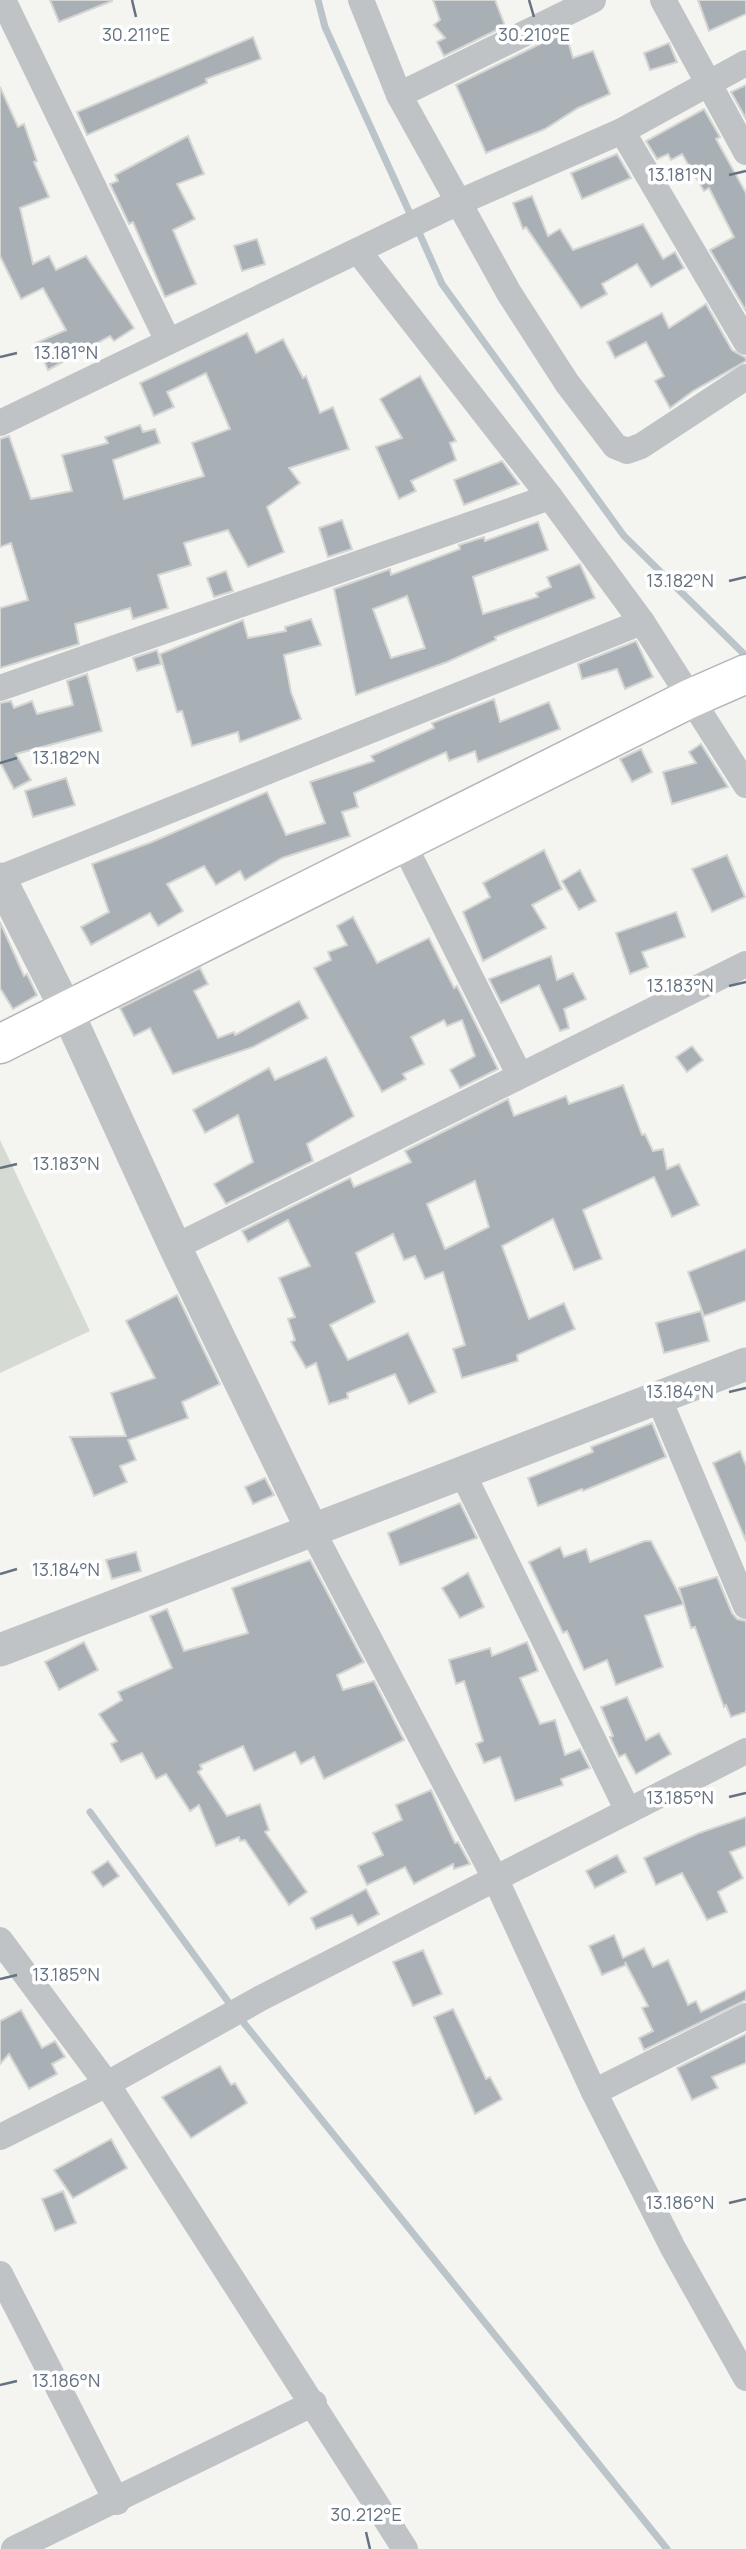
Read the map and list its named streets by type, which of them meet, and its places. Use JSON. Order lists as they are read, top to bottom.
{
  "coordinates": [
    "30.211°E",
    "30.210°E",
    "13.181°N",
    "13.182°N",
    "13.183°N",
    "13.184°N",
    "13.185°N",
    "13.186°N",
    "30.212°E"
  ]
}
